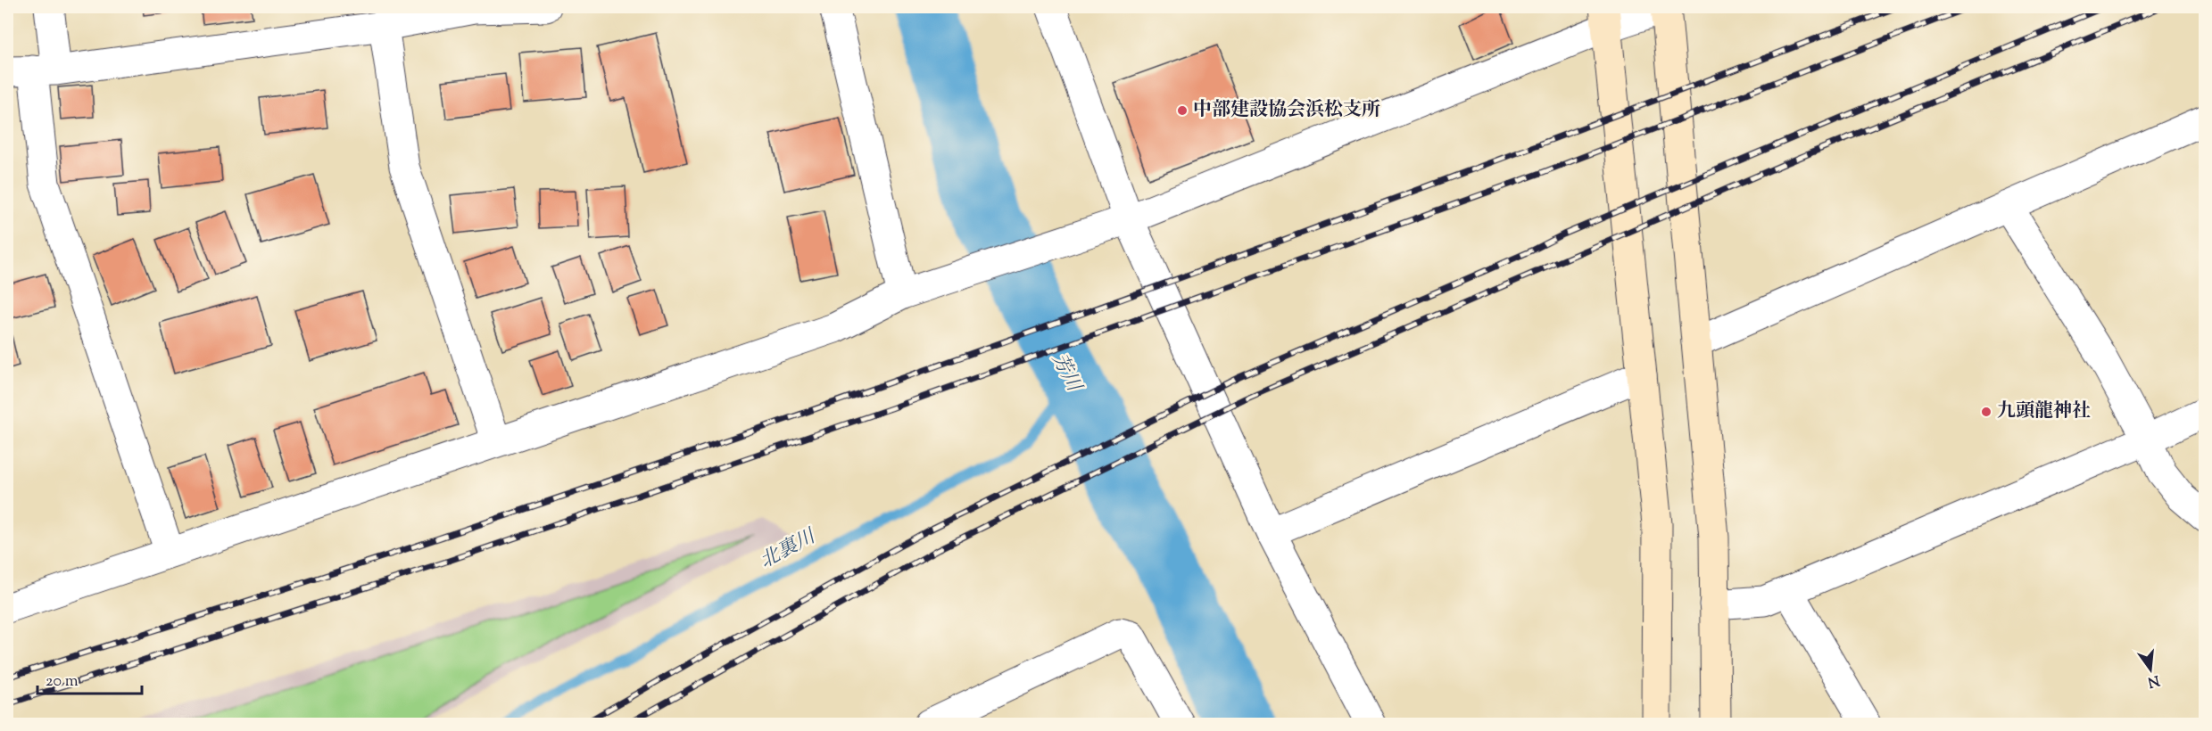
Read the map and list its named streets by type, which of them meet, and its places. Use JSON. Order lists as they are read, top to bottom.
{
  "water": ["芳川", "北裏川"],
  "places": ["中部建設協会浜松支所", "九頭龍神社"],
  "scale_bar": "20 m",
  "north": "bottom"
}
